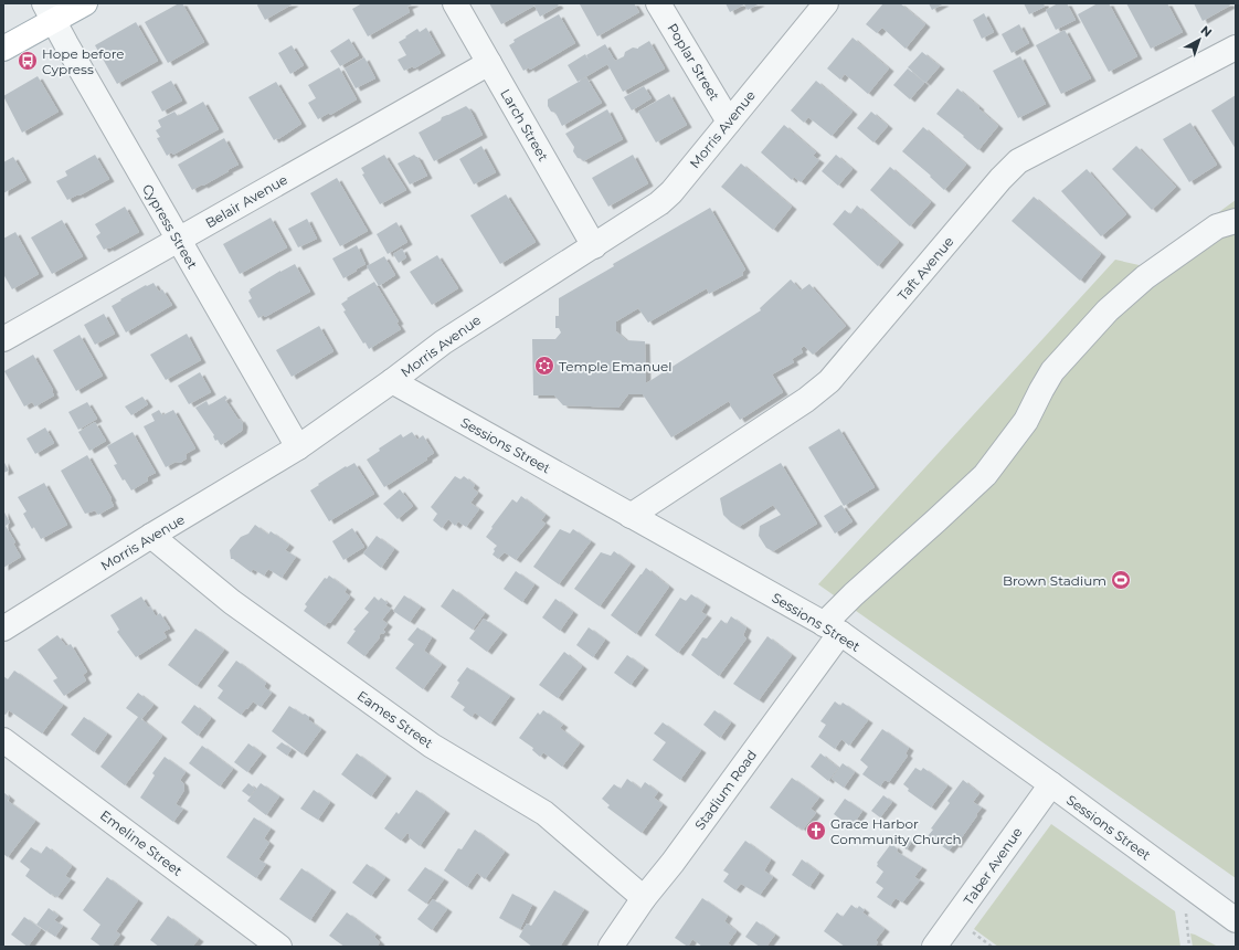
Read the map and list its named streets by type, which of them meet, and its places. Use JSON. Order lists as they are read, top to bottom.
{
  "streets": {
    "street": [
      "Poplar Street",
      "Larch Street",
      "Morris Avenue",
      "Belair Avenue",
      "Cypress Street",
      "Taft Avenue",
      "Sessions Street",
      "Eames Street",
      "Stadium Road",
      "Emeline Street",
      "Taber Avenue"
    ]
  },
  "crossings": [
    ["Poplar Street", "Morris Avenue"],
    ["Larch Street", "Morris Avenue"],
    ["Larch Street", "Belair Avenue"],
    ["Morris Avenue", "Cypress Street"],
    ["Morris Avenue", "Sessions Street"],
    ["Morris Avenue", "Eames Street"],
    ["Belair Avenue", "Cypress Street"],
    ["Taft Avenue", "Sessions Street"],
    ["Sessions Street", "Stadium Road"],
    ["Sessions Street", "Taber Avenue"],
    ["Eames Street", "Stadium Road"]
  ],
  "places": {
    "bus stop": ["Hope before Cypress"],
    "synagogue": ["Temple Emanuel"],
    "sports": ["Brown Stadium"],
    "church": ["Grace Harbor Community Church"]
  },
  "north": "top right"
}
